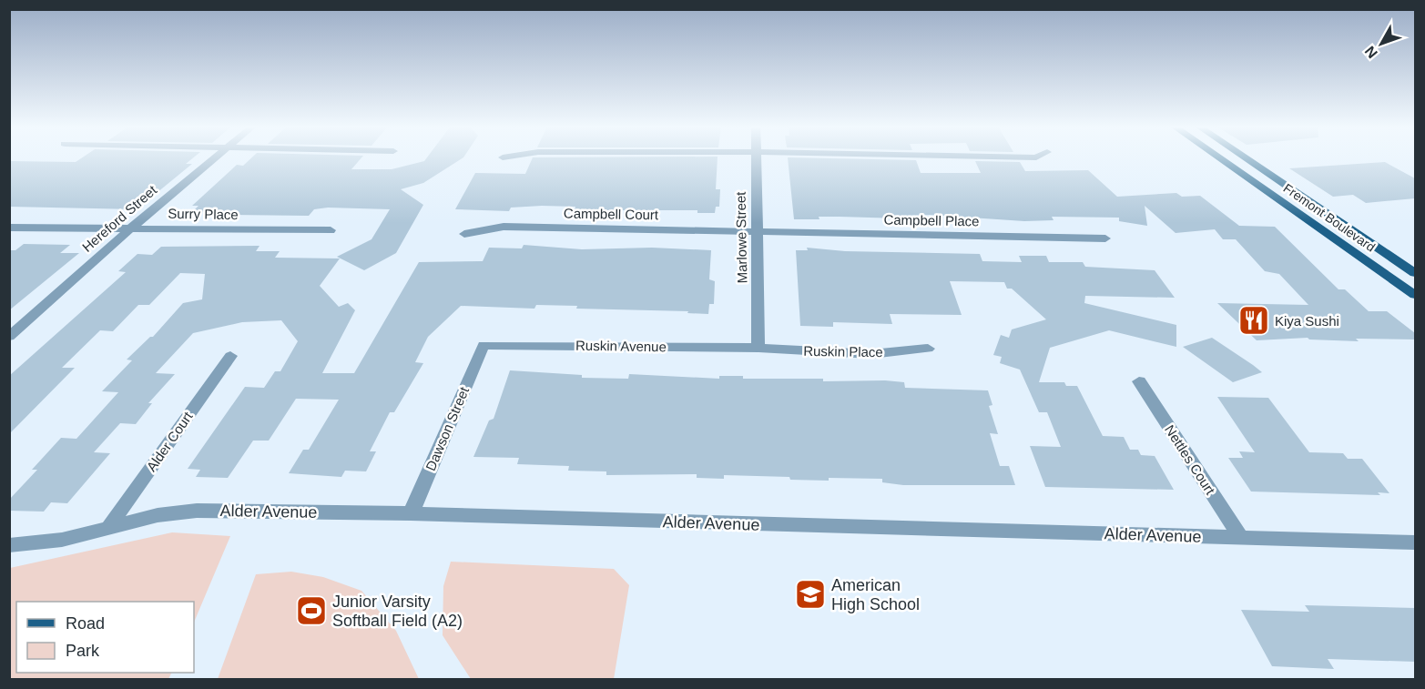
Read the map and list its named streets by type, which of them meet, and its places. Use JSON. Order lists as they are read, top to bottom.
{
  "streets": {
    "main road": ["Fremont Boulevard"],
    "street": [
      "Surry Place",
      "Campbell Court",
      "Hereford Street",
      "Campbell Place",
      "Marlowe Street",
      "Ruskin Avenue",
      "Ruskin Place",
      "Dawson Street",
      "Alder Court",
      "Nettles Court",
      "Alder Avenue"
    ]
  },
  "crossings": [
    ["Surry Place", "Hereford Street"],
    ["Campbell Court", "Campbell Place"],
    ["Campbell Court", "Marlowe Street"],
    ["Campbell Place", "Marlowe Street"],
    ["Marlowe Street", "Ruskin Avenue"],
    ["Marlowe Street", "Ruskin Place"],
    ["Ruskin Avenue", "Ruskin Place"],
    ["Ruskin Avenue", "Dawson Street"],
    ["Dawson Street", "Alder Avenue"],
    ["Alder Court", "Alder Avenue"],
    ["Nettles Court", "Alder Avenue"]
  ],
  "places": {
    "restaurant": ["Kiya Sushi"],
    "school or university": ["American High School"],
    "sports": ["Junior Varsity Softball Field (A2)"]
  },
  "legend": ["Road", "Park"],
  "north": "bottom left"
}
